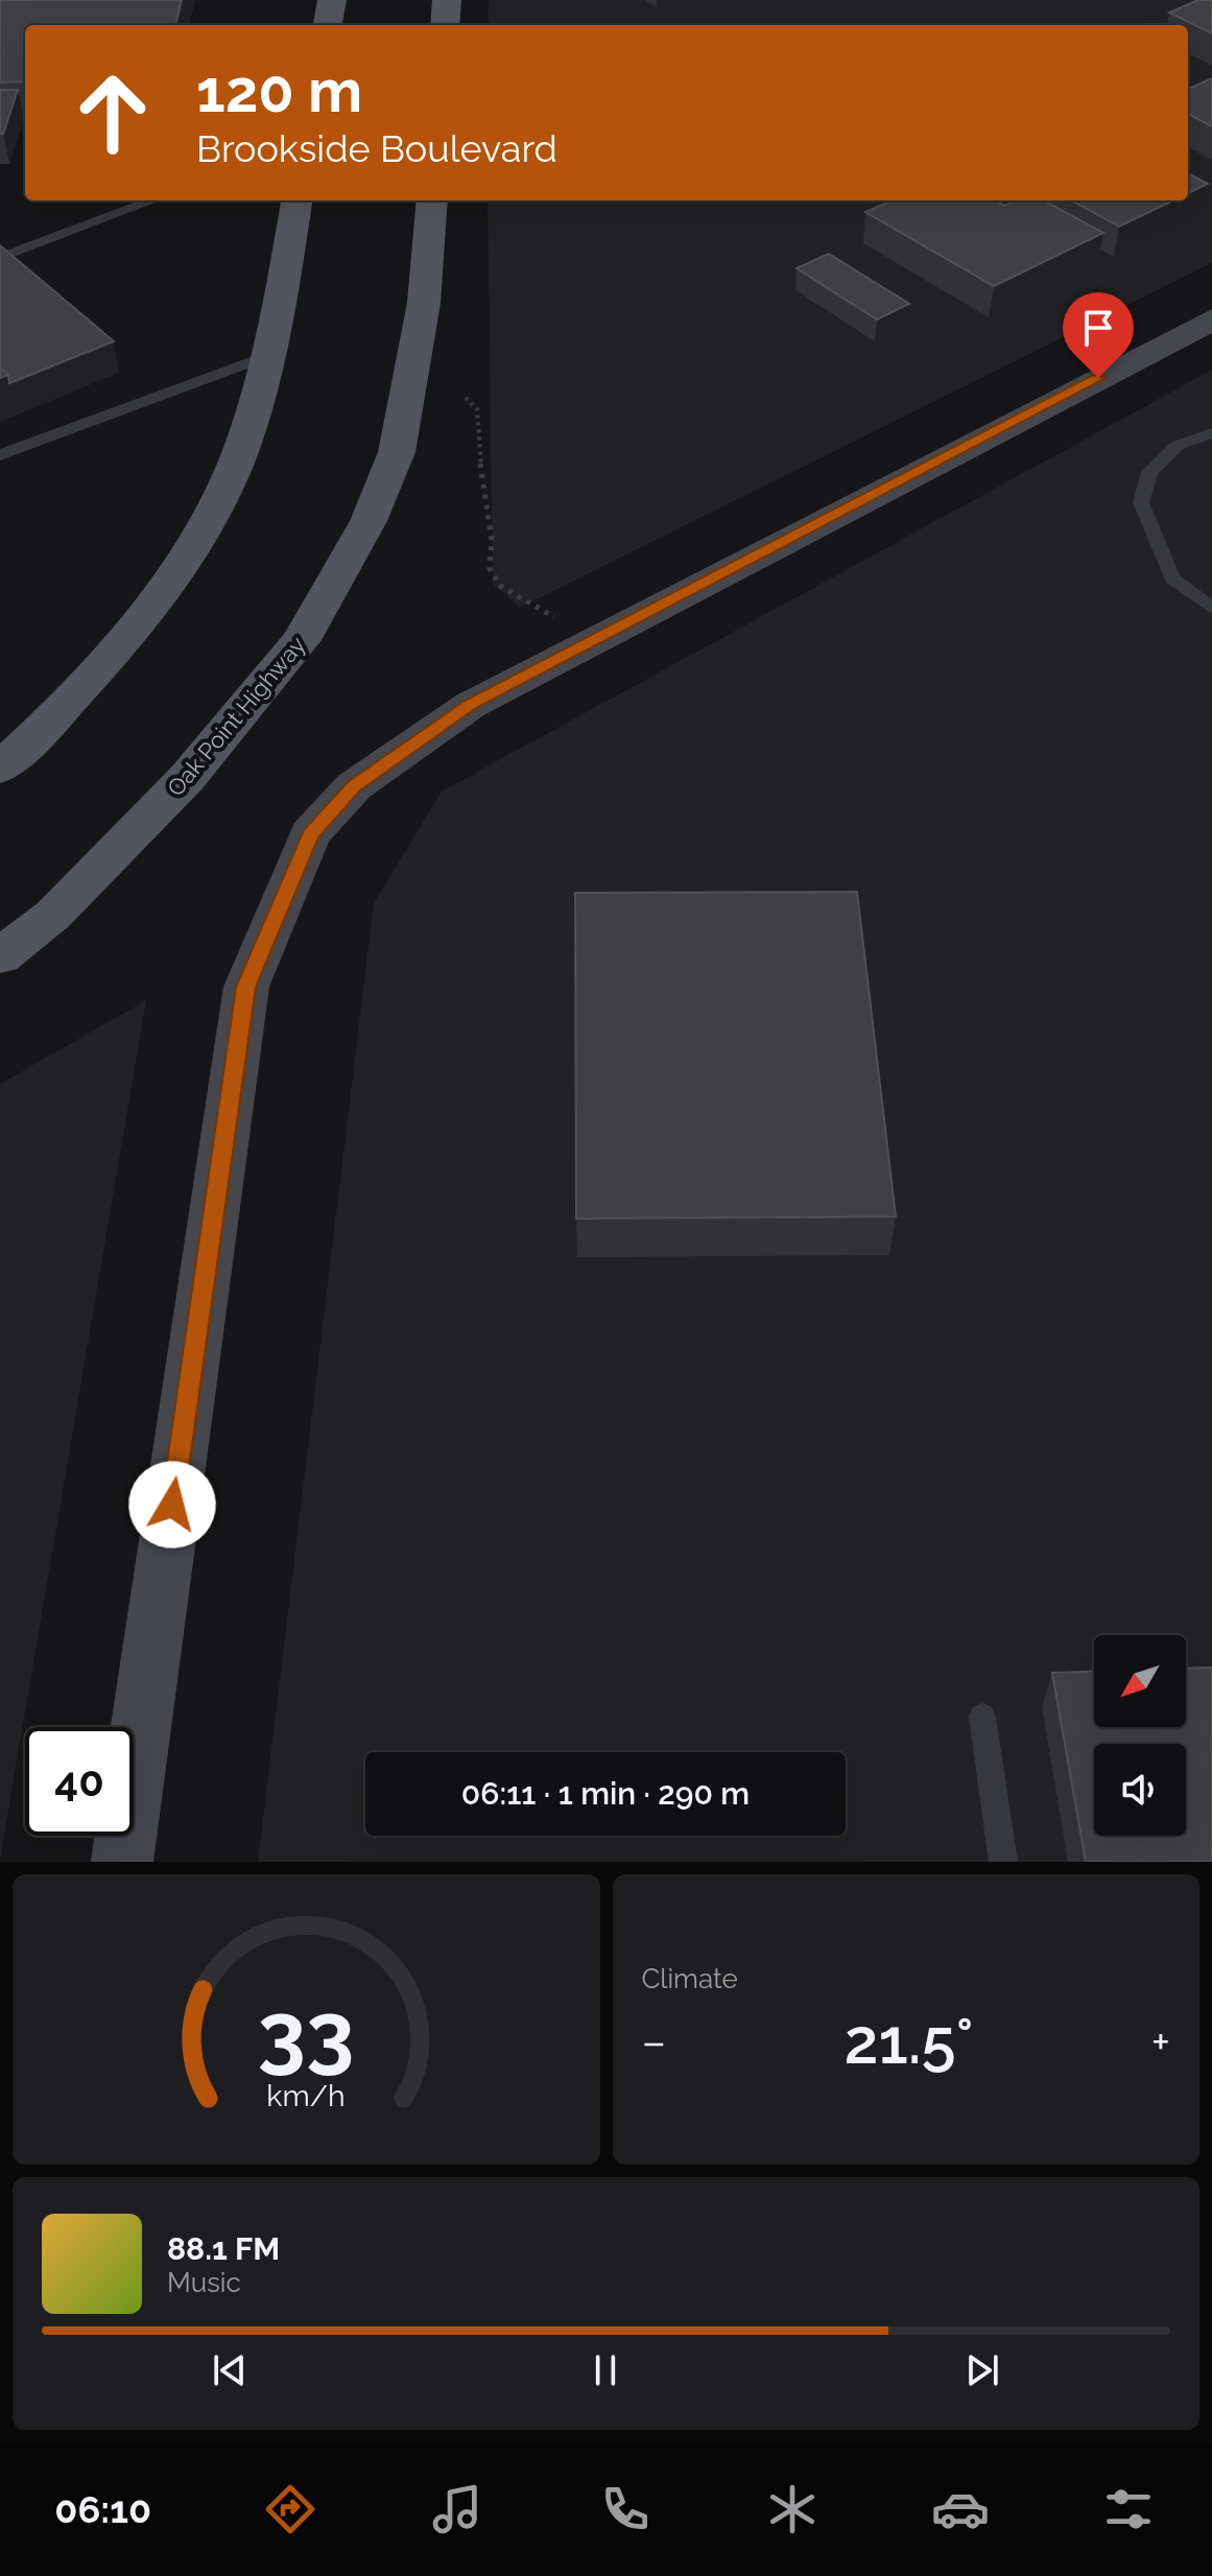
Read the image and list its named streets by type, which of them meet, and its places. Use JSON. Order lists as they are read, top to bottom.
{
  "streets": {
    "main road": ["Oak Point Highway"]
  },
  "north": "bottom left",
  "page": {
    "turn": ["120 m", "Brookside Boulevard"],
    "limit": "40",
    "trip": "06:11 · 1 min · 290 m",
    "tile": "Climate",
    "heat": ["−", "21.5°", "+"],
    "song": ["88.1 FM", "Music"],
    "tabs": "06:10",
    "gauge": ["33", "km/h"]
  }
}
